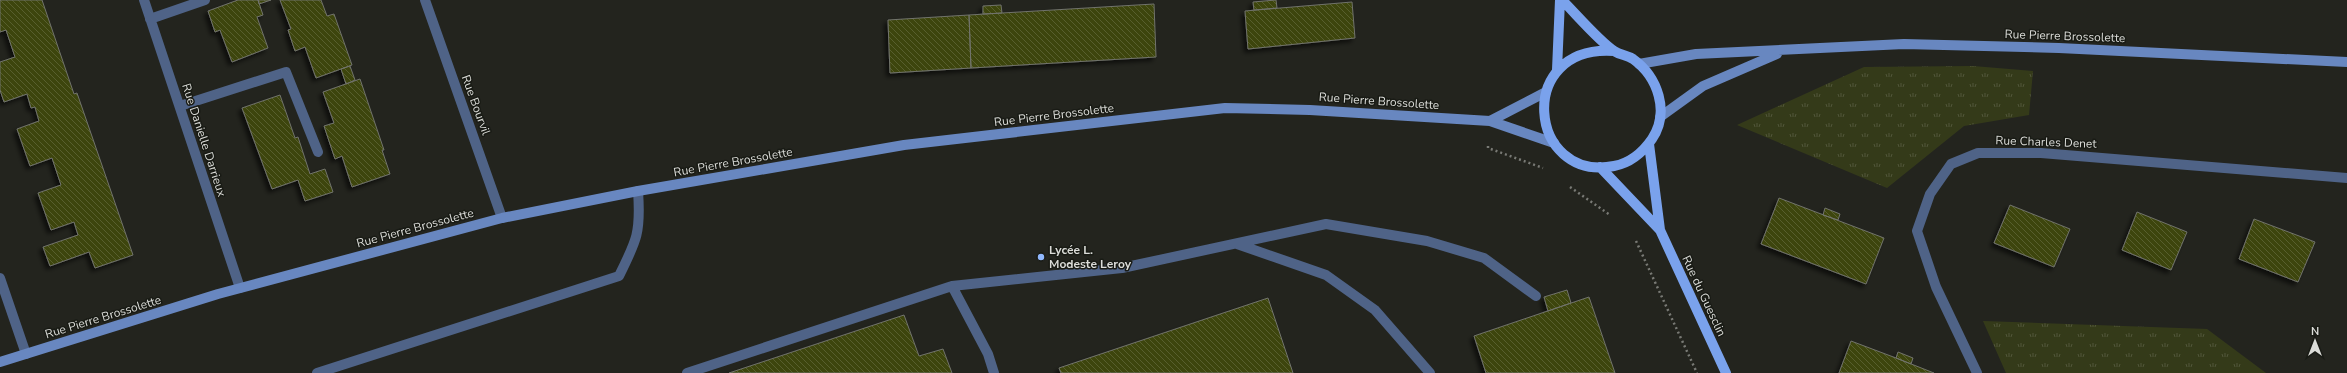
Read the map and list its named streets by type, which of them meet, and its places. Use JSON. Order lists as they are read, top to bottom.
{
  "streets": {
    "main road": ["Rue Pierre Brossolette", "Rue du Guesclin"],
    "street": ["Rue Bourvil", "Rue Danielle Darrieux", "Rue Charles Denet"]
  },
  "crossings": [
    ["Rue Pierre Brossolette", "Rue Bourvil"],
    ["Rue Pierre Brossolette", "Rue Danielle Darrieux"]
  ],
  "places": ["Lycée L. Modeste Leroy"],
  "north": "top"
}
